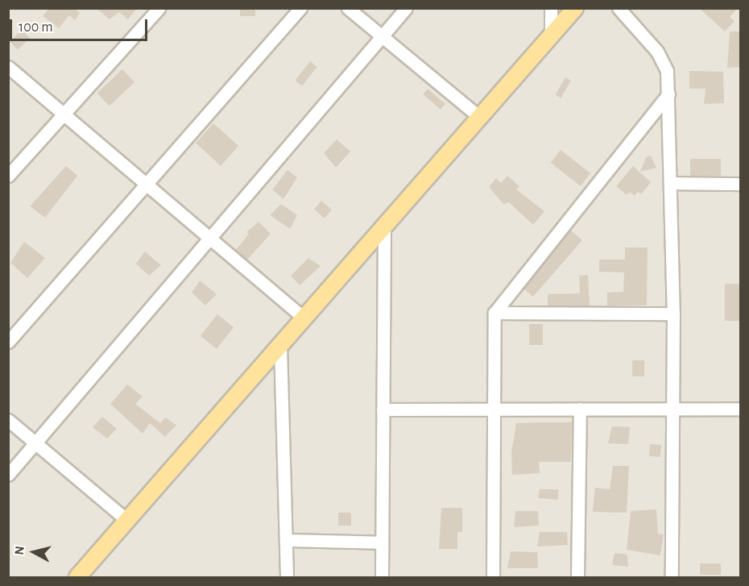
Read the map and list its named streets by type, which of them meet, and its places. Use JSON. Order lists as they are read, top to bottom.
{
  "scale_bar": "100 m",
  "north": "left"
}
